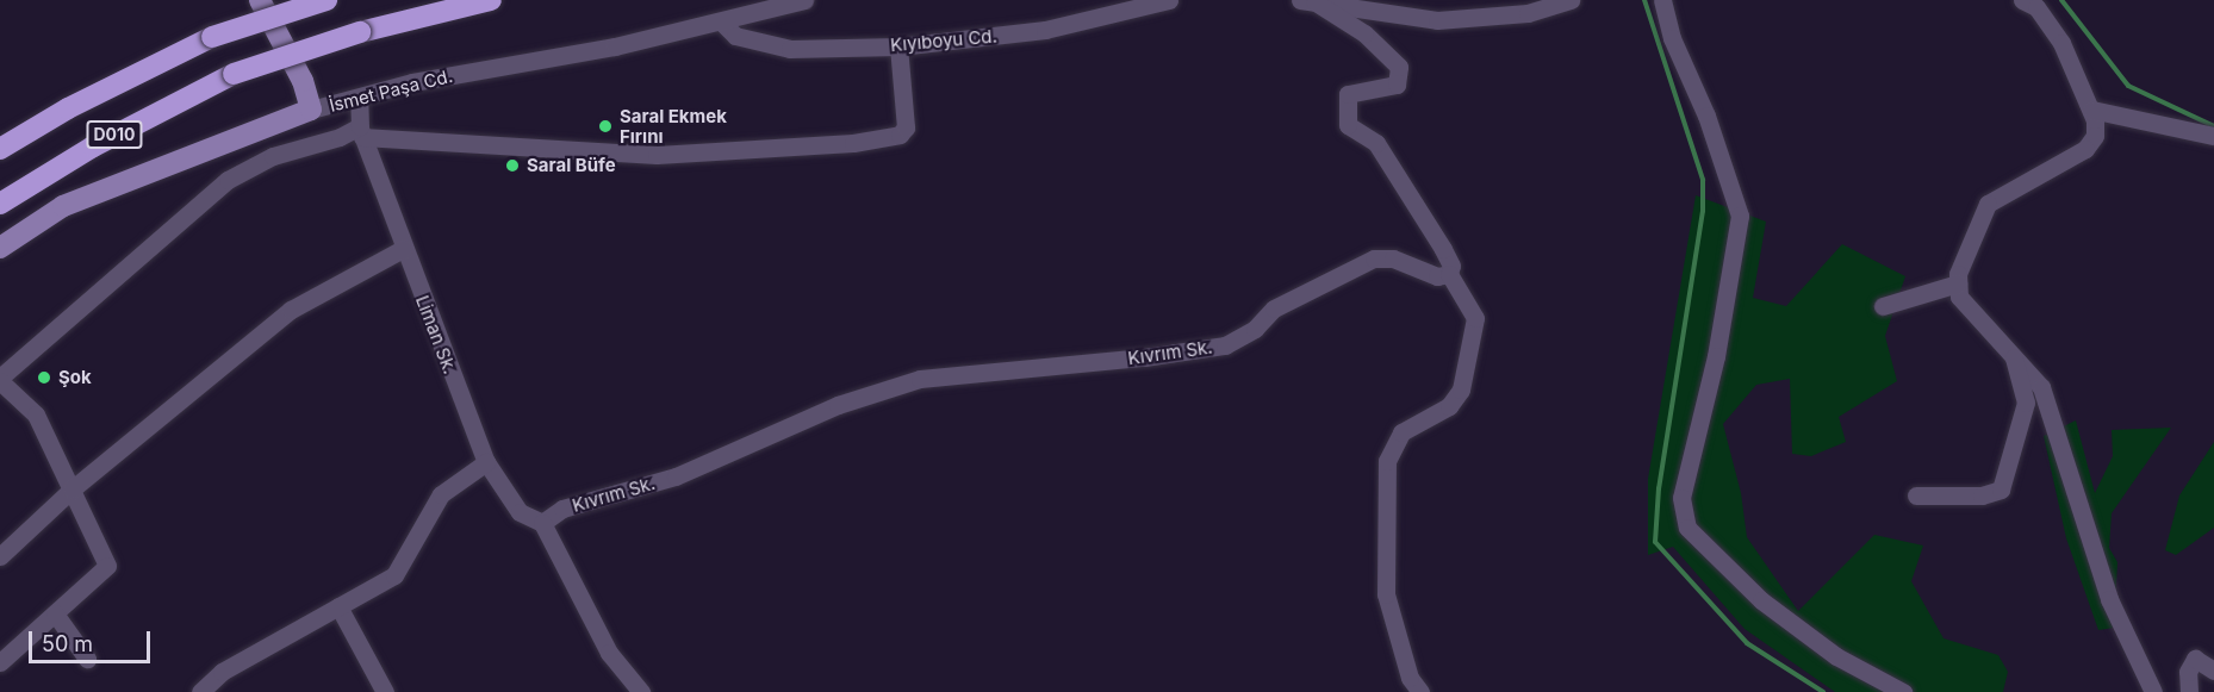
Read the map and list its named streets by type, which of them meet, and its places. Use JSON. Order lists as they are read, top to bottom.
{
  "streets": {
    "highway": ["D010"],
    "main road": ["İsmet Paşa Cd."],
    "street": ["Kıyıboyu Cd.", "Liman Sk.", "Kıvrım Sk."]
  },
  "crossings": [
    ["Kıyıboyu Cd.", "İsmet Paşa Cd."],
    ["Liman Sk.", "Kıvrım Sk."]
  ],
  "places": ["Saral Ekmek Fırını", "Saral Büfe", "Şok"],
  "scale_bar": "50 m"
}
